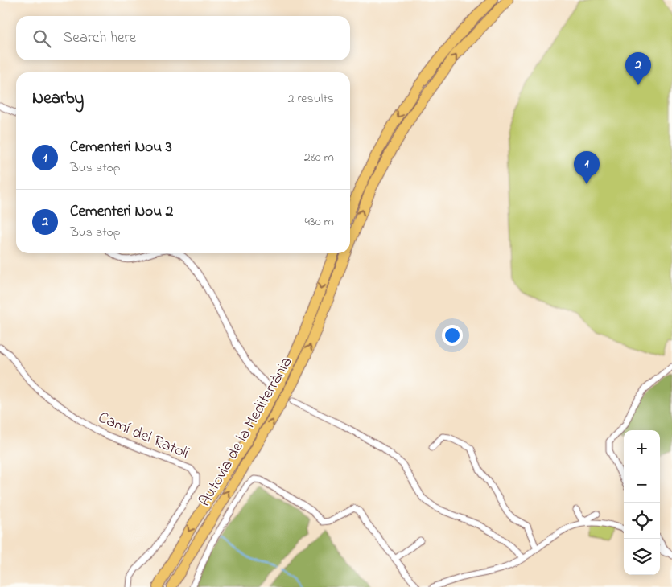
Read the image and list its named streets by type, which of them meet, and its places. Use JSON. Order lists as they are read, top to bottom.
{
  "streets": {
    "highway": ["Autovia de la Mediterrània"],
    "street": ["Camí del Ratolí"]
  },
  "page": {
    "search": "Search here",
    "pins": ["2", "1"],
    "heading": ["Nearby", "2 results"],
    "list": [
      {
        "mark": "1",
        "name": "Cementeri Nou 3",
        "note": "Bus stop",
        "value": "280 m"
      },
      {
        "mark": "2",
        "name": "Cementeri Nou 2",
        "note": "Bus stop",
        "value": "430 m"
      }
    ],
    "map_buttons": ["+", "−"]
  }
}
